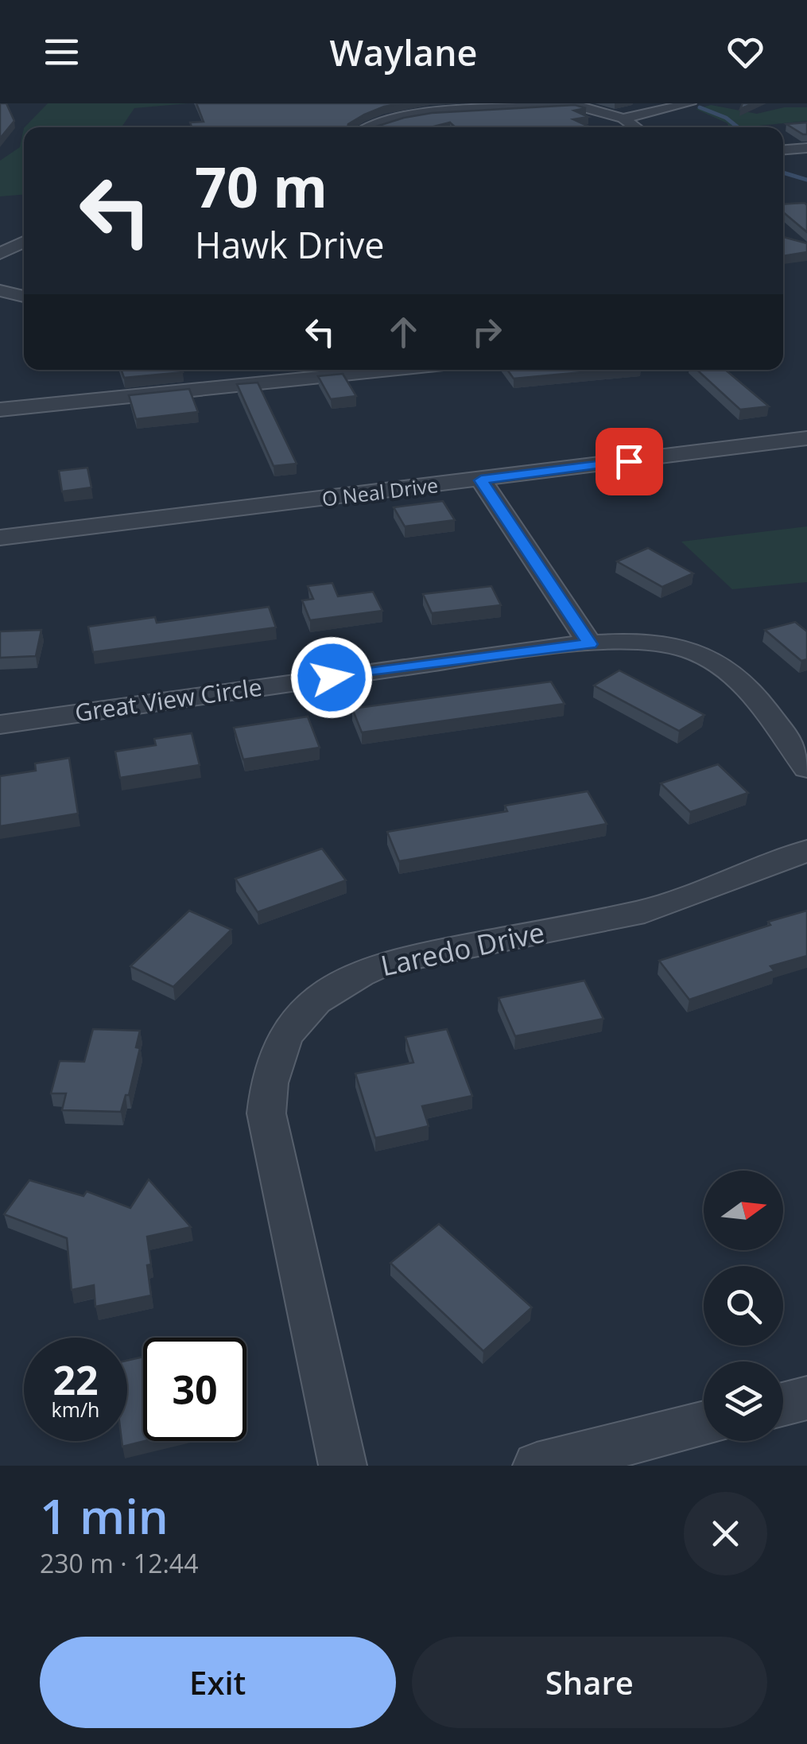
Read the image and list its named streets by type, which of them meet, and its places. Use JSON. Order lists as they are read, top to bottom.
{
  "streets": {
    "street": ["O Neal Drive", "Great View Circle", "Laredo Drive"]
  },
  "north": "right",
  "page": {
    "header": "Waylane",
    "turn": ["70 m", "Hawk Drive"],
    "speed": "22 km/h",
    "limit": "30",
    "heading": ["1 min", "230 m · 12:44"],
    "buttons": ["Exit", "Share"]
  }
}
